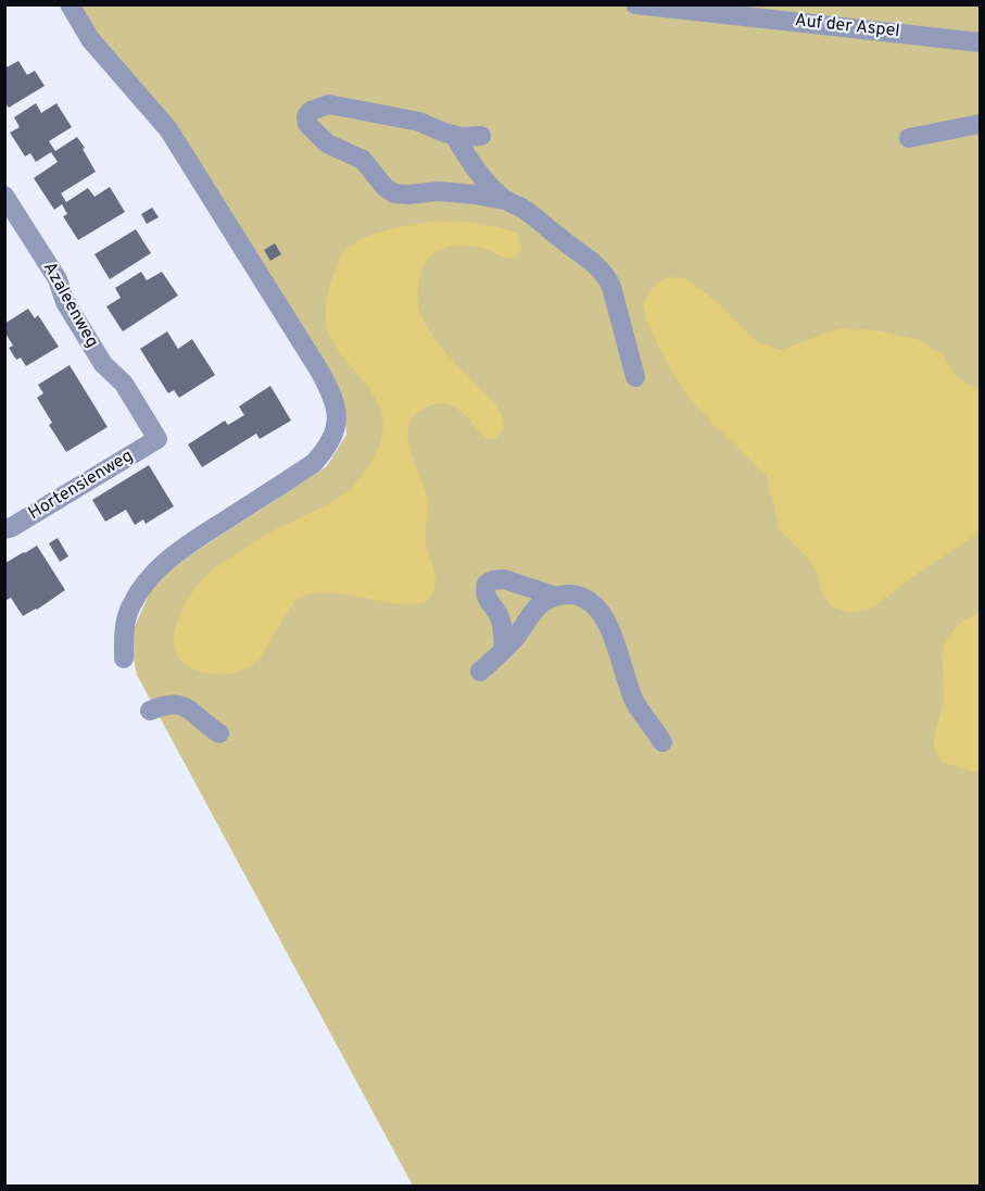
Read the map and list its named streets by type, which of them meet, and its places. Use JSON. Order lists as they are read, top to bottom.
{
  "streets": {
    "street": ["Auf der Aspel", "Azaleenweg", "Hortensienweg"]
  },
  "crossings": [
    ["Azaleenweg", "Hortensienweg"]
  ]
}
